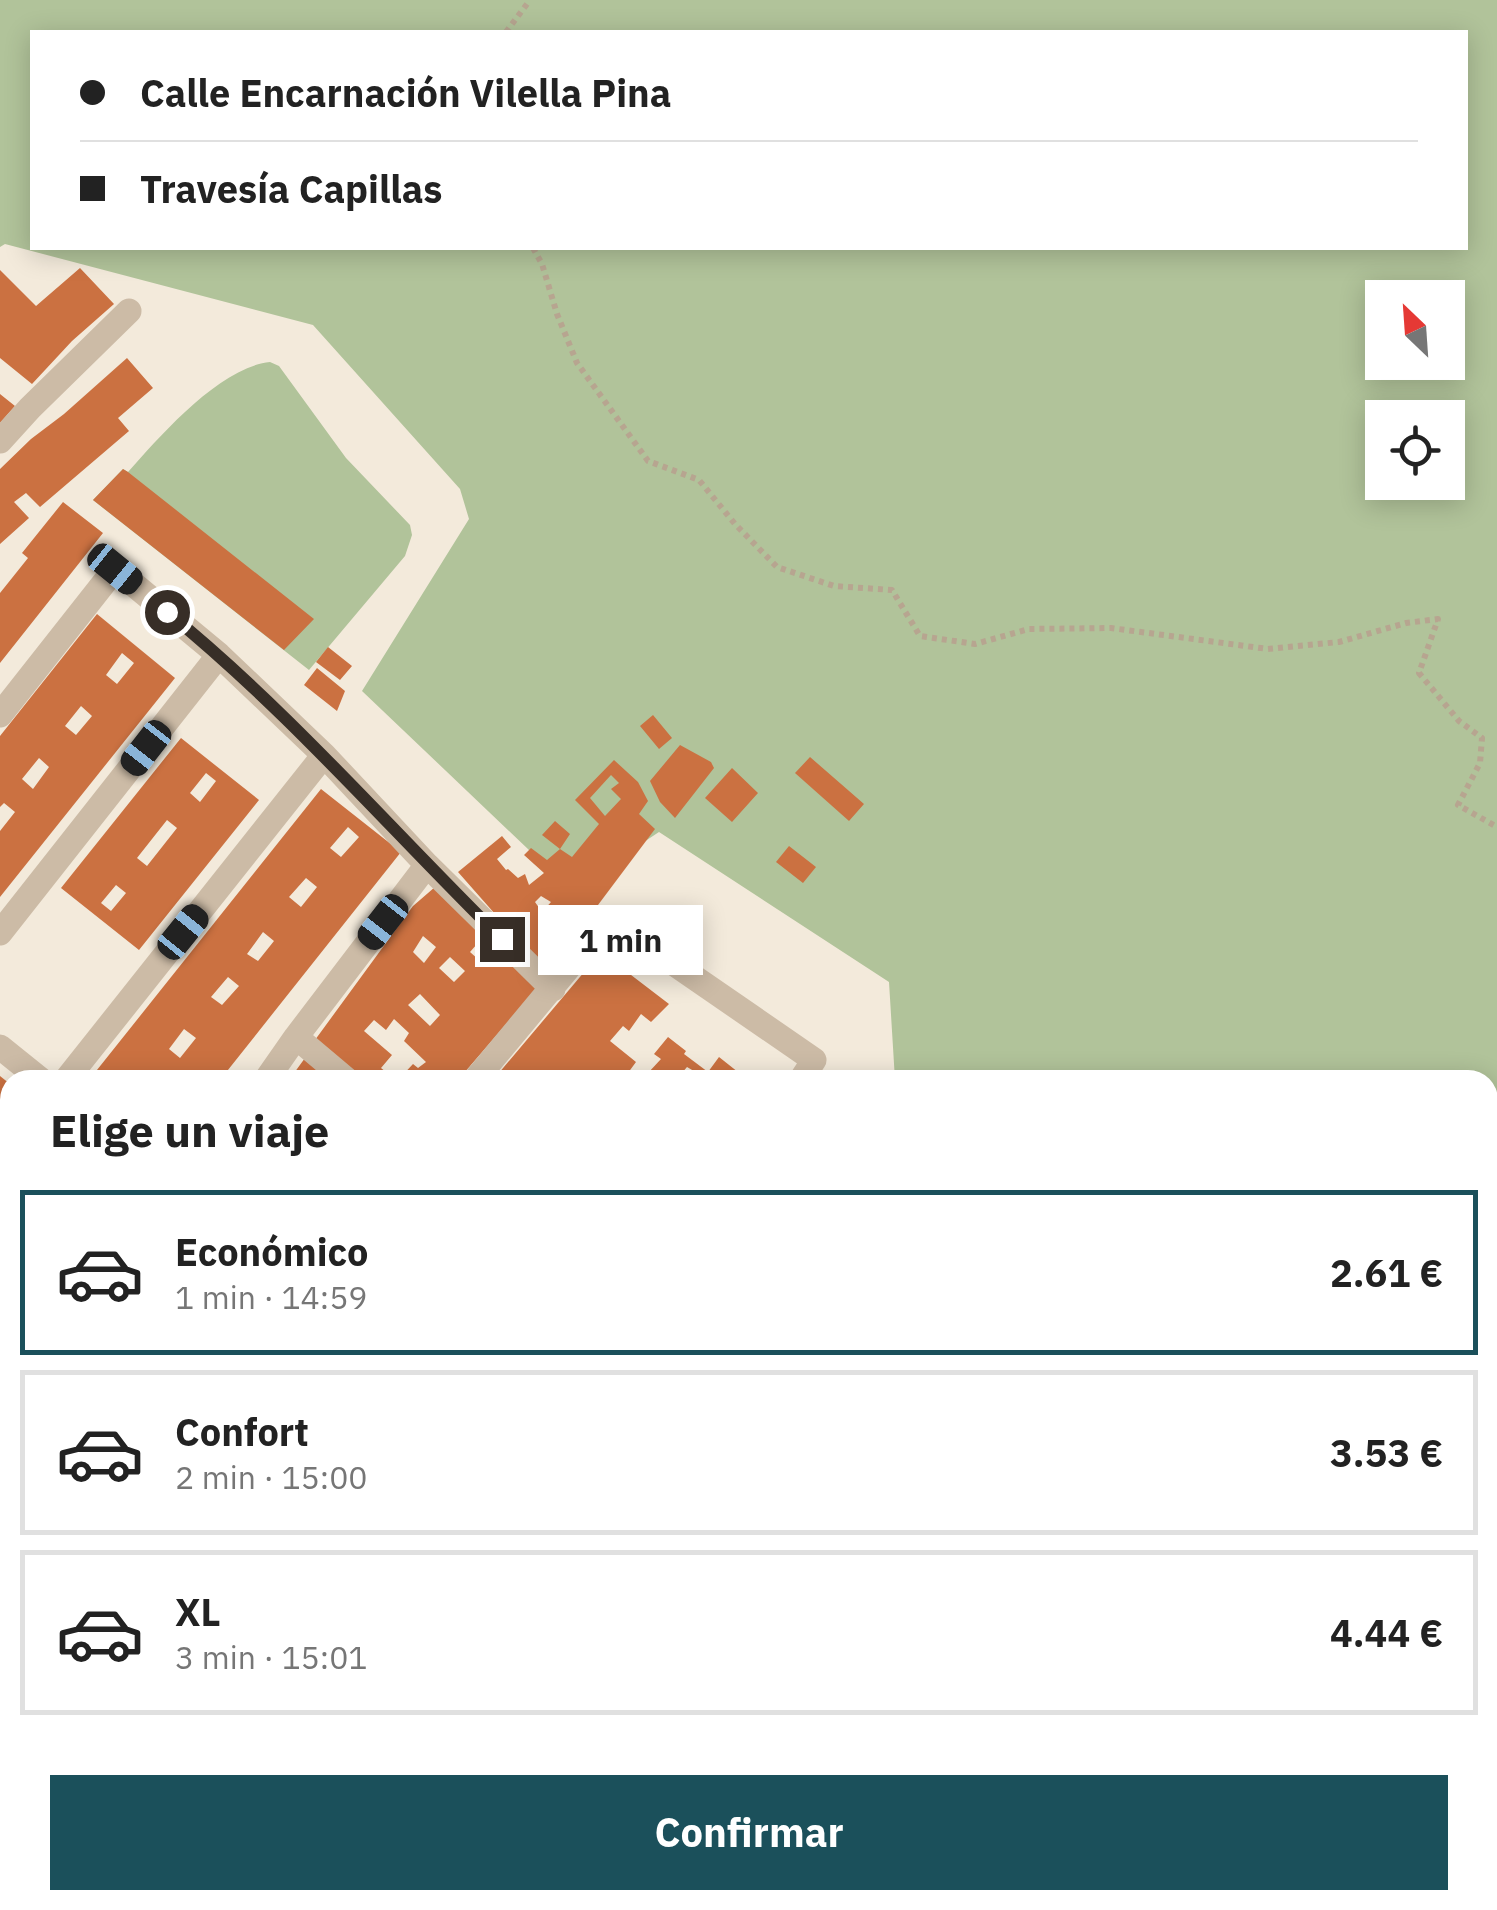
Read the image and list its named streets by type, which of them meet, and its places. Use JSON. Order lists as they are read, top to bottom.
{
  "north": "top left",
  "page": {
    "banner": ["Calle Encarnación Vilella Pina", "Travesía Capillas"],
    "bubble": "1 min",
    "heading": "Elige un viaje",
    "list": [
      {
        "name": "Económico",
        "note": "1 min · 14:59",
        "value": "2.61 €"
      },
      {
        "name": "Confort",
        "note": "2 min · 15:00",
        "value": "3.53 €"
      },
      {
        "name": "XL",
        "note": "3 min · 15:01",
        "value": "4.44 €"
      }
    ],
    "buttons": "Confirmar"
  }
}
